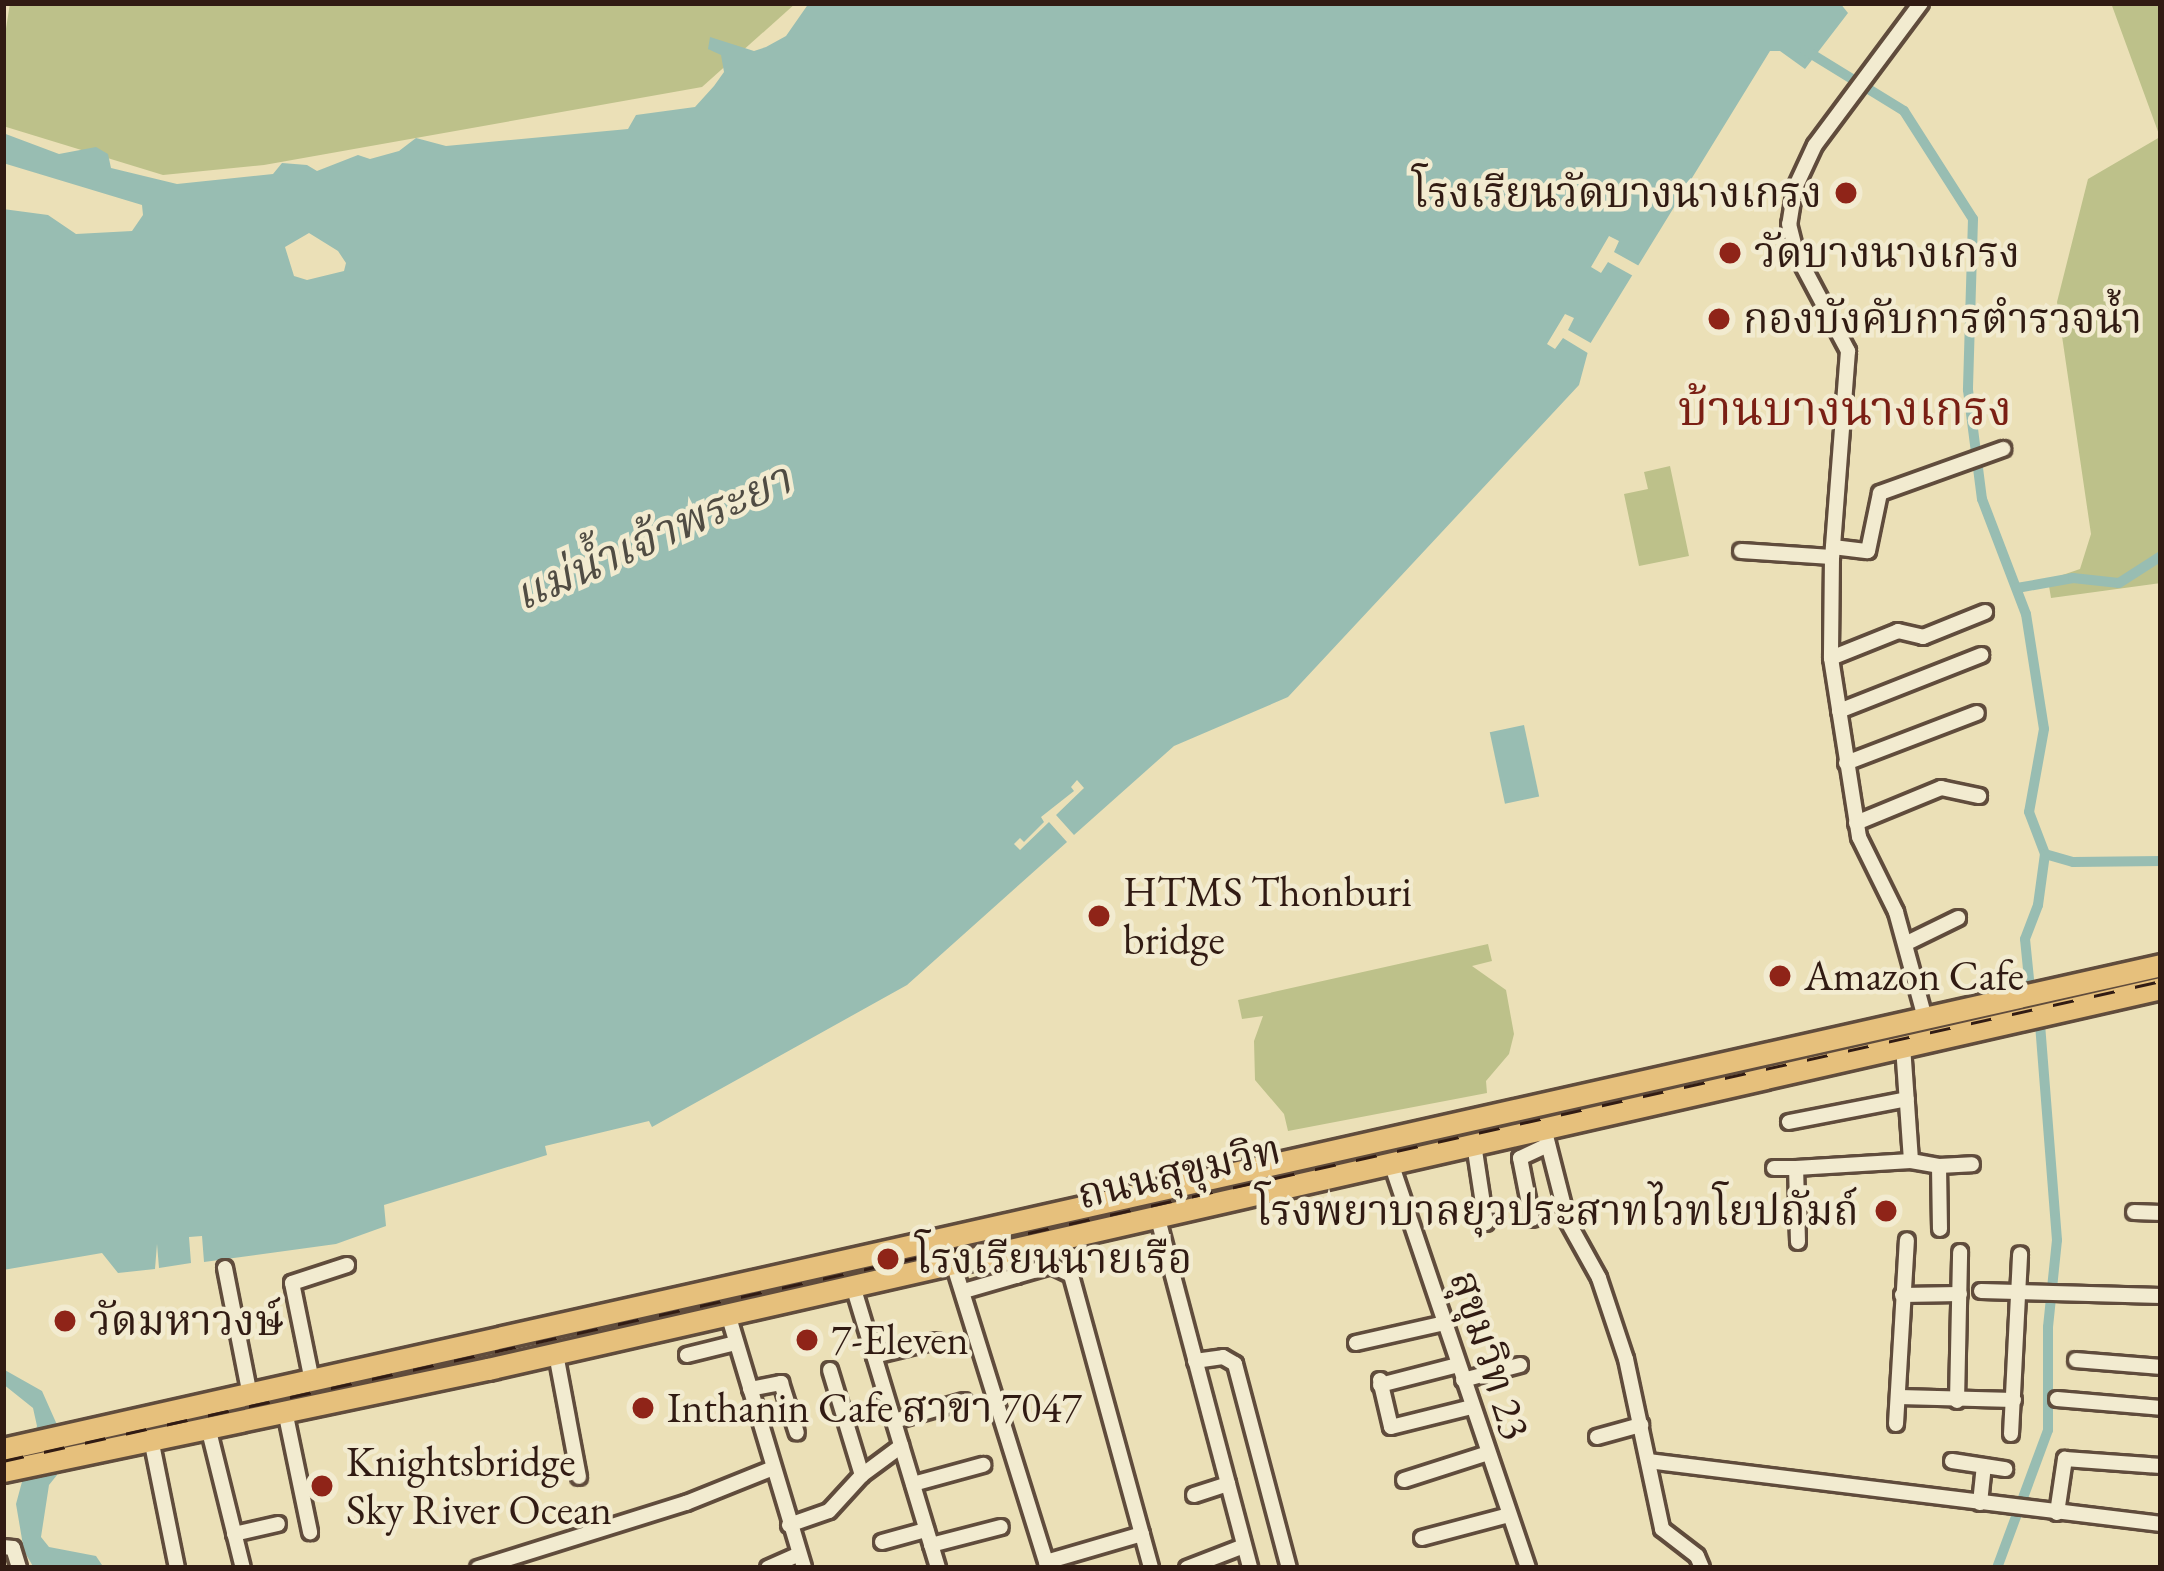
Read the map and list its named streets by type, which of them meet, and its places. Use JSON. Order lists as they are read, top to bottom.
{
  "streets": {
    "highway": ["ถนนสุขุมวิท"],
    "street": ["สุขุมวิท 23"]
  },
  "crossings": [
    ["ถนนสุขุมวิท", "สุขุมวิท 23"]
  ],
  "districts": ["บ้านบางนางเกรง"],
  "water": ["แม่น้ำเจ้าพระยา"],
  "places": [
    "โรงเรียนวัดบางนางเกรง",
    "วัดบางนางเกรง",
    "กองบังคับการตำรวจน้ำ",
    "HTMS Thonburi bridge",
    "Amazon Cafe",
    "โรงพยาบาลยุวประสาทไวทโยปถัมถ์",
    "โรงเรียนนายเรือ",
    "วัดมหาวงษ์",
    "7-Eleven",
    "Inthanin Cafe สาขา 7047",
    "Knightsbridge Sky River Ocean"
  ]
}
